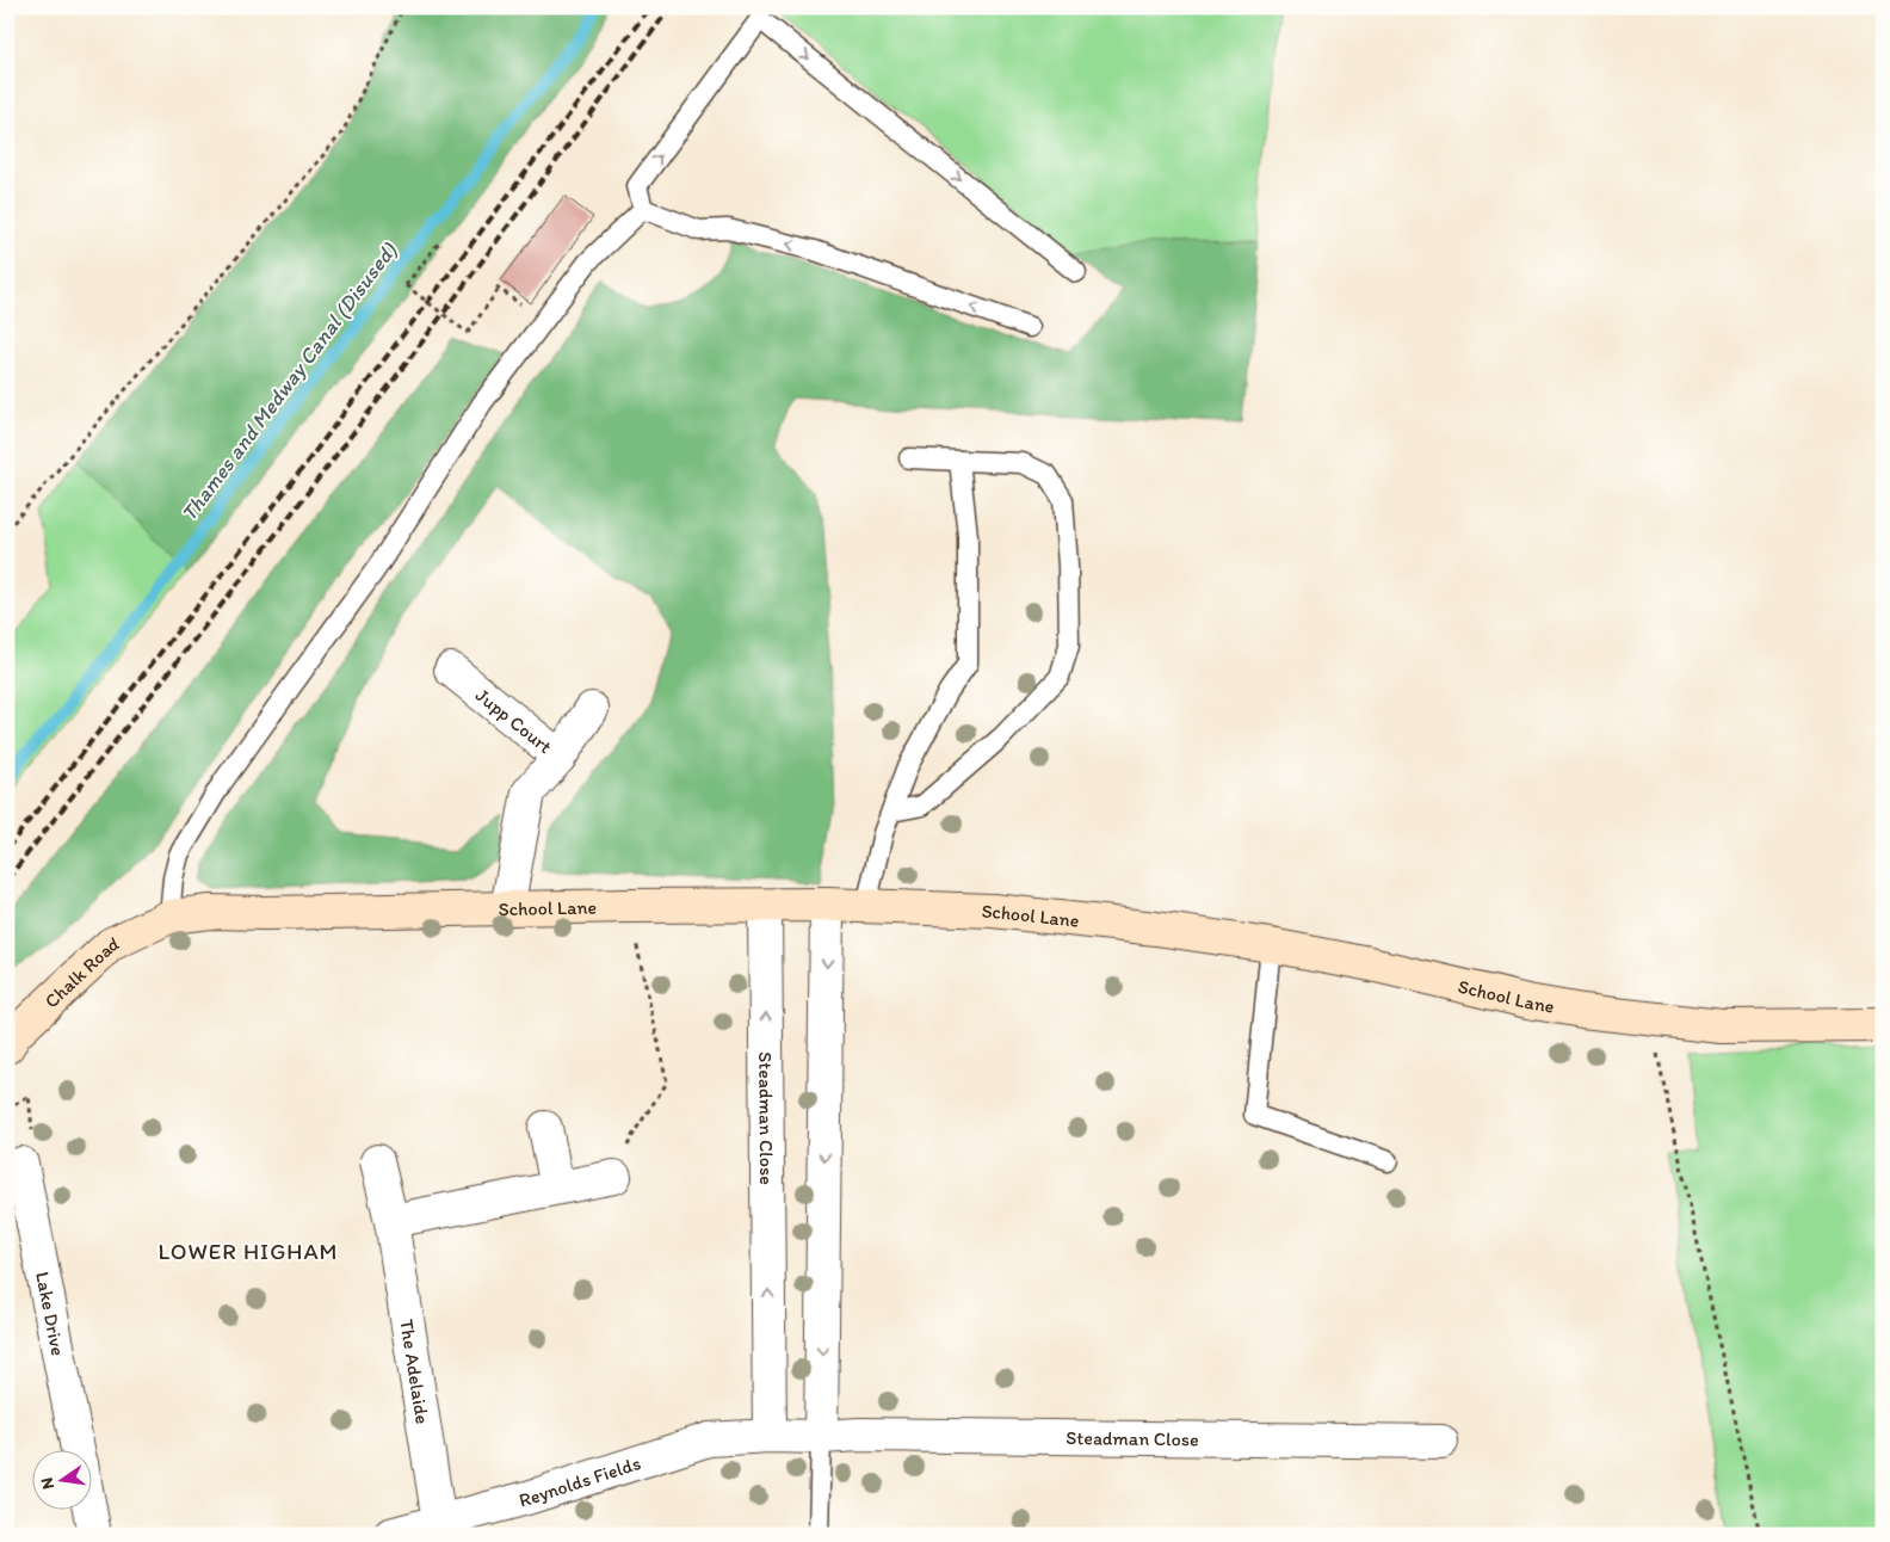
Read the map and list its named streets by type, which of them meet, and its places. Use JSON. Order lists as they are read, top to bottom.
{
  "streets": {
    "street": [
      "Jupp Court",
      "School Lane",
      "Chalk Road",
      "Steadman Close",
      "Lake Drive",
      "The Adelaide",
      "Reynolds Fields"
    ]
  },
  "crossings": [
    ["Jupp Court", "School Lane"],
    ["School Lane", "Chalk Road"],
    ["School Lane", "Steadman Close"],
    ["Steadman Close", "Reynolds Fields"],
    ["The Adelaide", "Reynolds Fields"]
  ],
  "districts": ["LOWER HIGHAM"],
  "water": ["Thames and Medway Canal (Disused)"],
  "north": "left"
}
